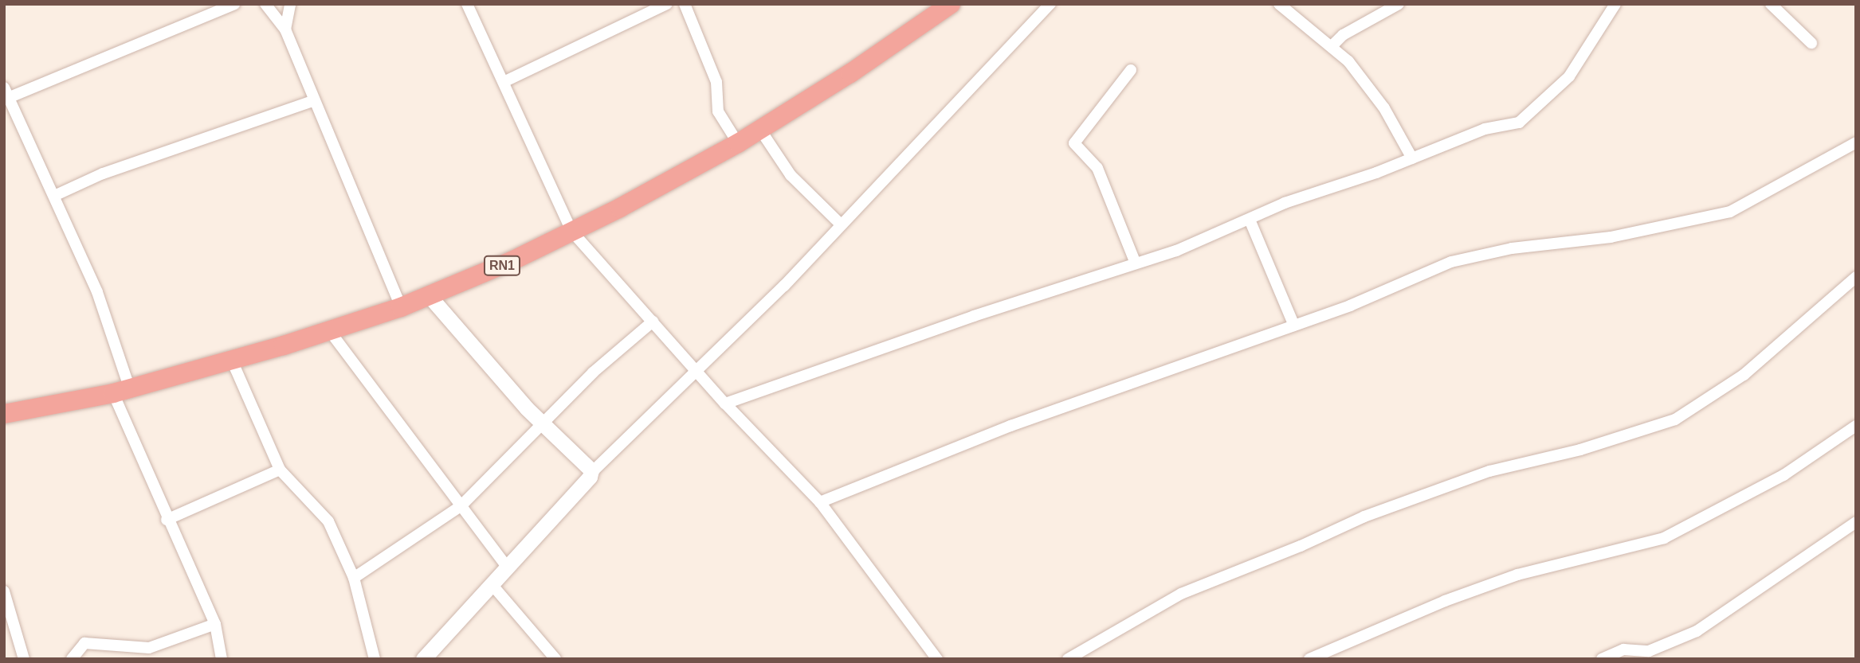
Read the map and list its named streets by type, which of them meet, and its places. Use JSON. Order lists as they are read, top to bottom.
{
  "streets": {
    "highway": ["RN1"]
  }
}
